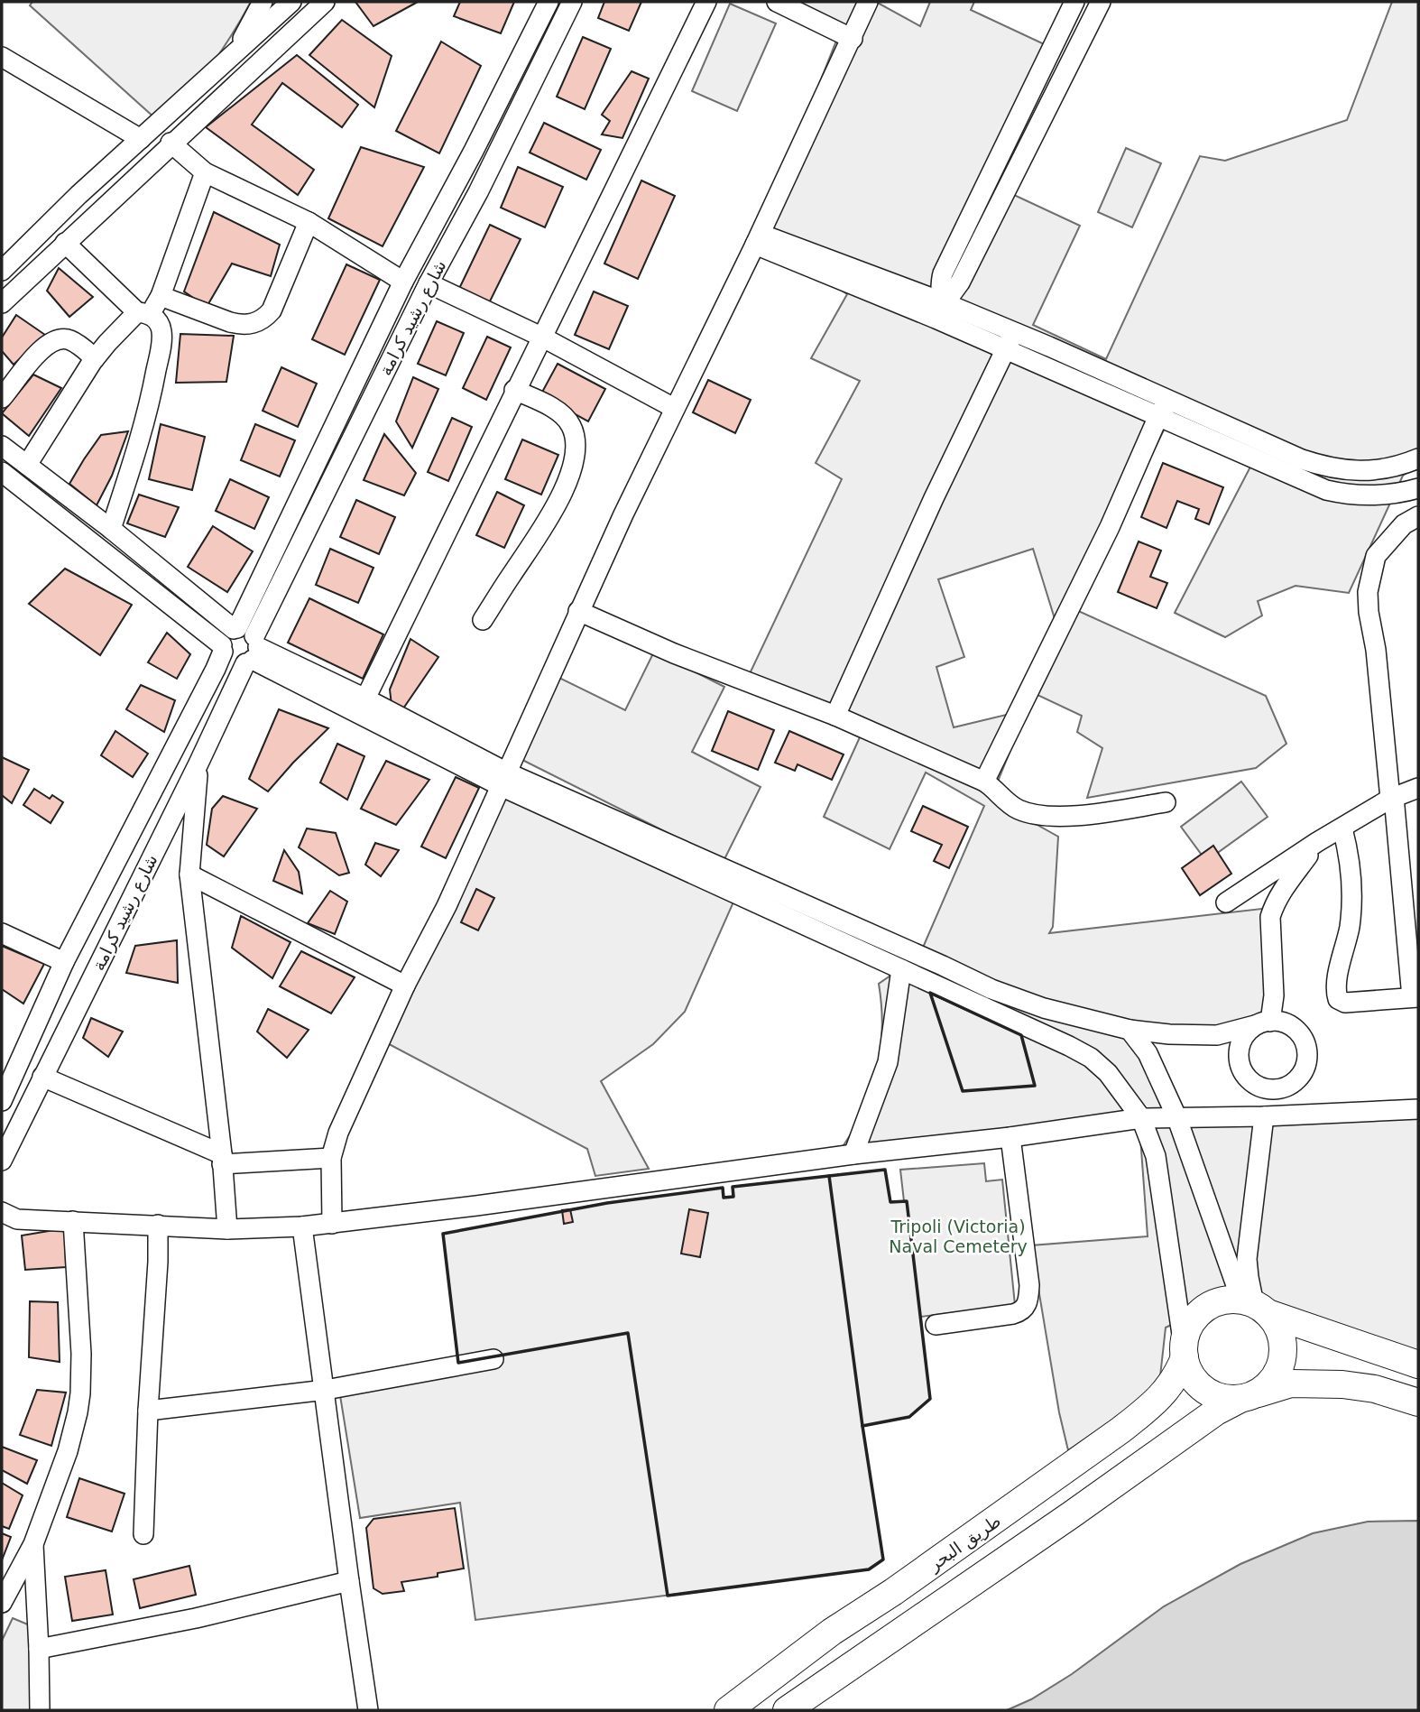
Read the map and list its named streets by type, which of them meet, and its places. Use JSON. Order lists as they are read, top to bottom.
{
  "streets": {
    "highway": ["طريق البحر"],
    "street": ["شارع رشيد كرامة"]
  },
  "parks": ["Tripoli (Victoria) Naval Cemetery"]
}
